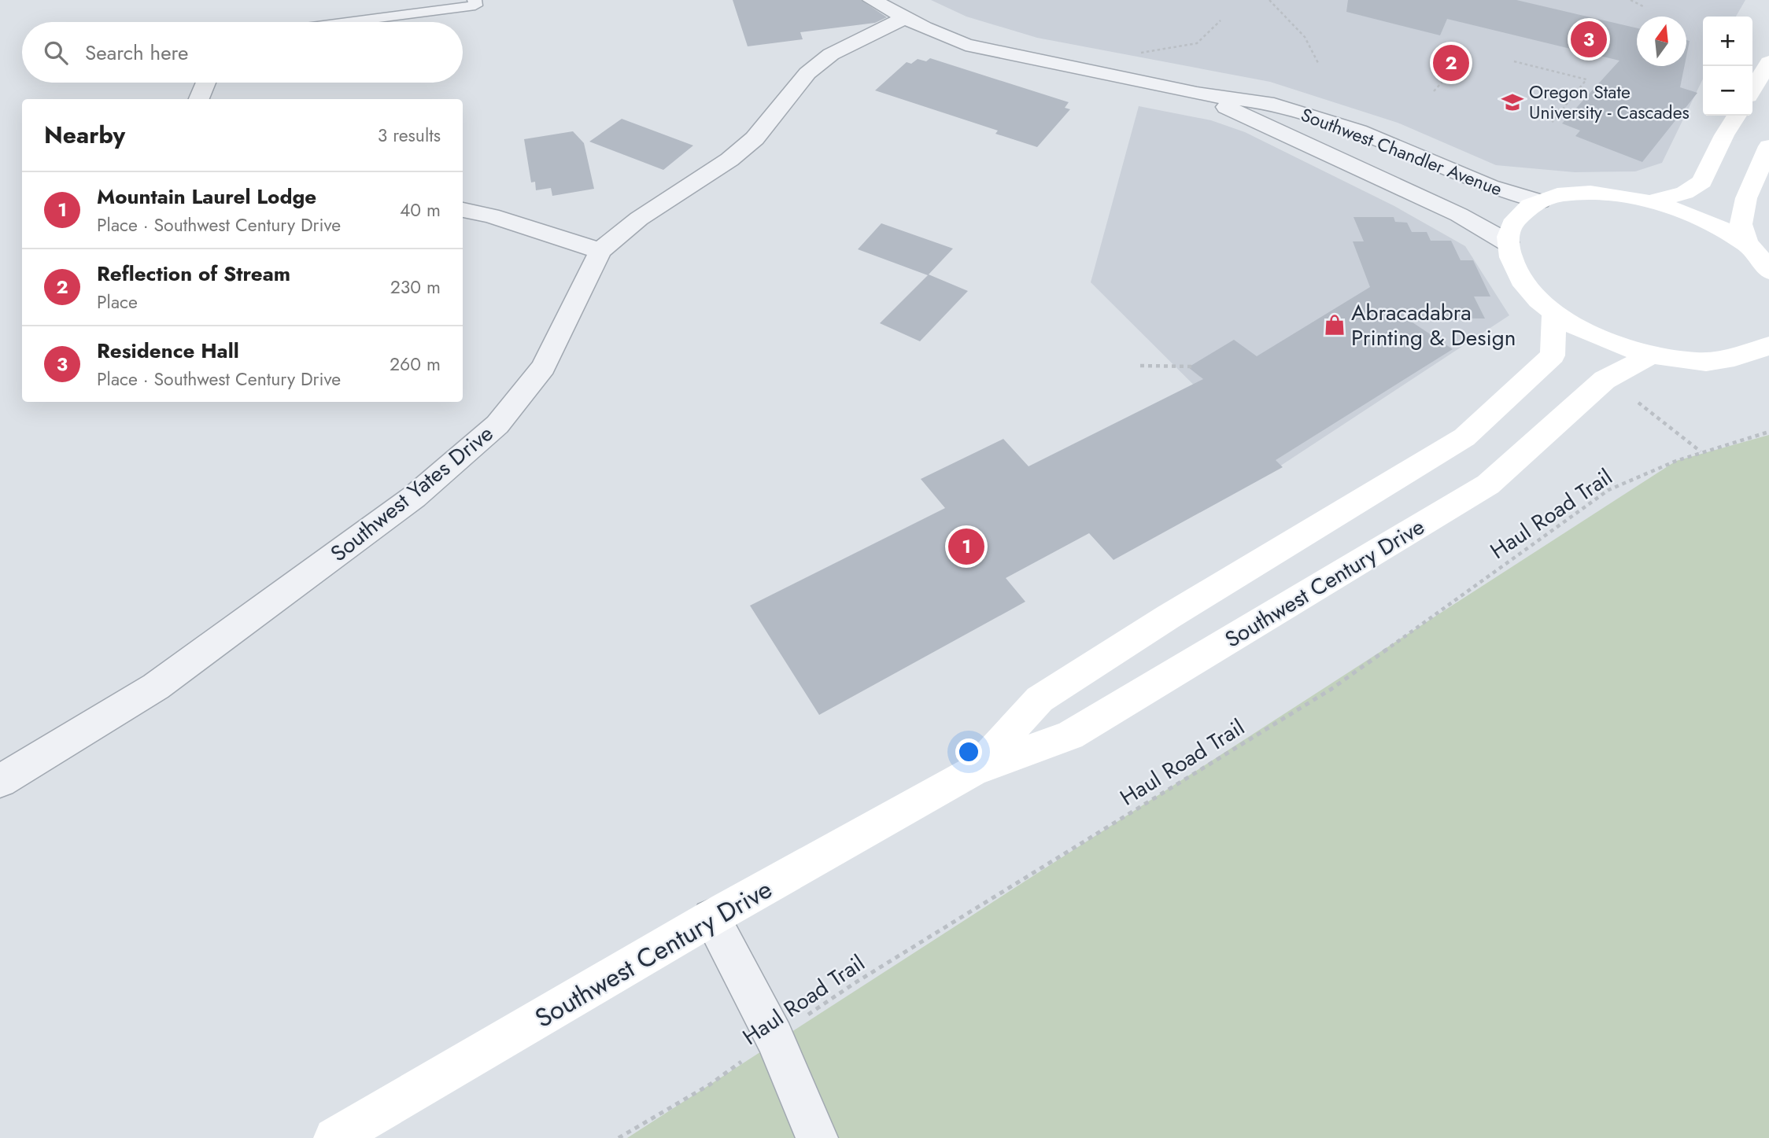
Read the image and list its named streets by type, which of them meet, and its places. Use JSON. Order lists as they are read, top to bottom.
{
  "streets": {
    "main road": ["Southwest Century Drive"],
    "street": ["Southwest Chandler Avenue", "Southwest Yates Drive"],
    "path": ["Haul Road Trail"]
  },
  "crossings": [
    ["Southwest Chandler Avenue", "Southwest Yates Drive"]
  ],
  "places": {
    "school or university": ["Oregon State University - Cascades"],
    "shop": ["Abracadabra Printing & Design"]
  },
  "north": "top",
  "page": {
    "map_buttons": ["+", "−"],
    "pins": ["3", "2", "1"],
    "search": "Search here",
    "heading": ["Nearby", "3 results"],
    "list": [
      {
        "mark": "1",
        "name": "Mountain Laurel Lodge",
        "note": "Place · Southwest Century Drive",
        "value": "40 m"
      },
      {
        "mark": "2",
        "name": "Reflection of Stream",
        "note": "Place",
        "value": "230 m"
      },
      {
        "mark": "3",
        "name": "Residence Hall",
        "note": "Place · Southwest Century Drive",
        "value": "260 m"
      }
    ]
  }
}
